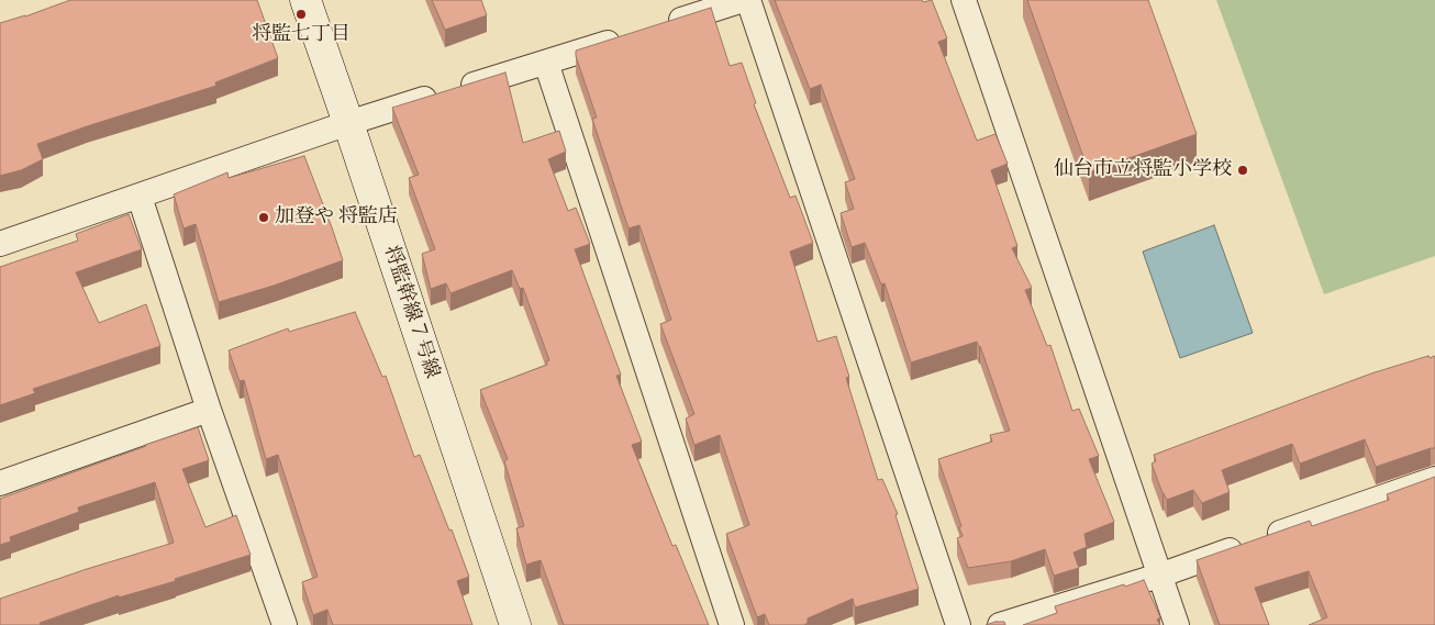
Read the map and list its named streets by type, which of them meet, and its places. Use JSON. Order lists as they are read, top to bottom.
{
  "streets": {
    "street": ["将監幹線７号線"]
  },
  "places": ["将監七丁目", "仙台市立将監小学校", "加登や 将監店"]
}
